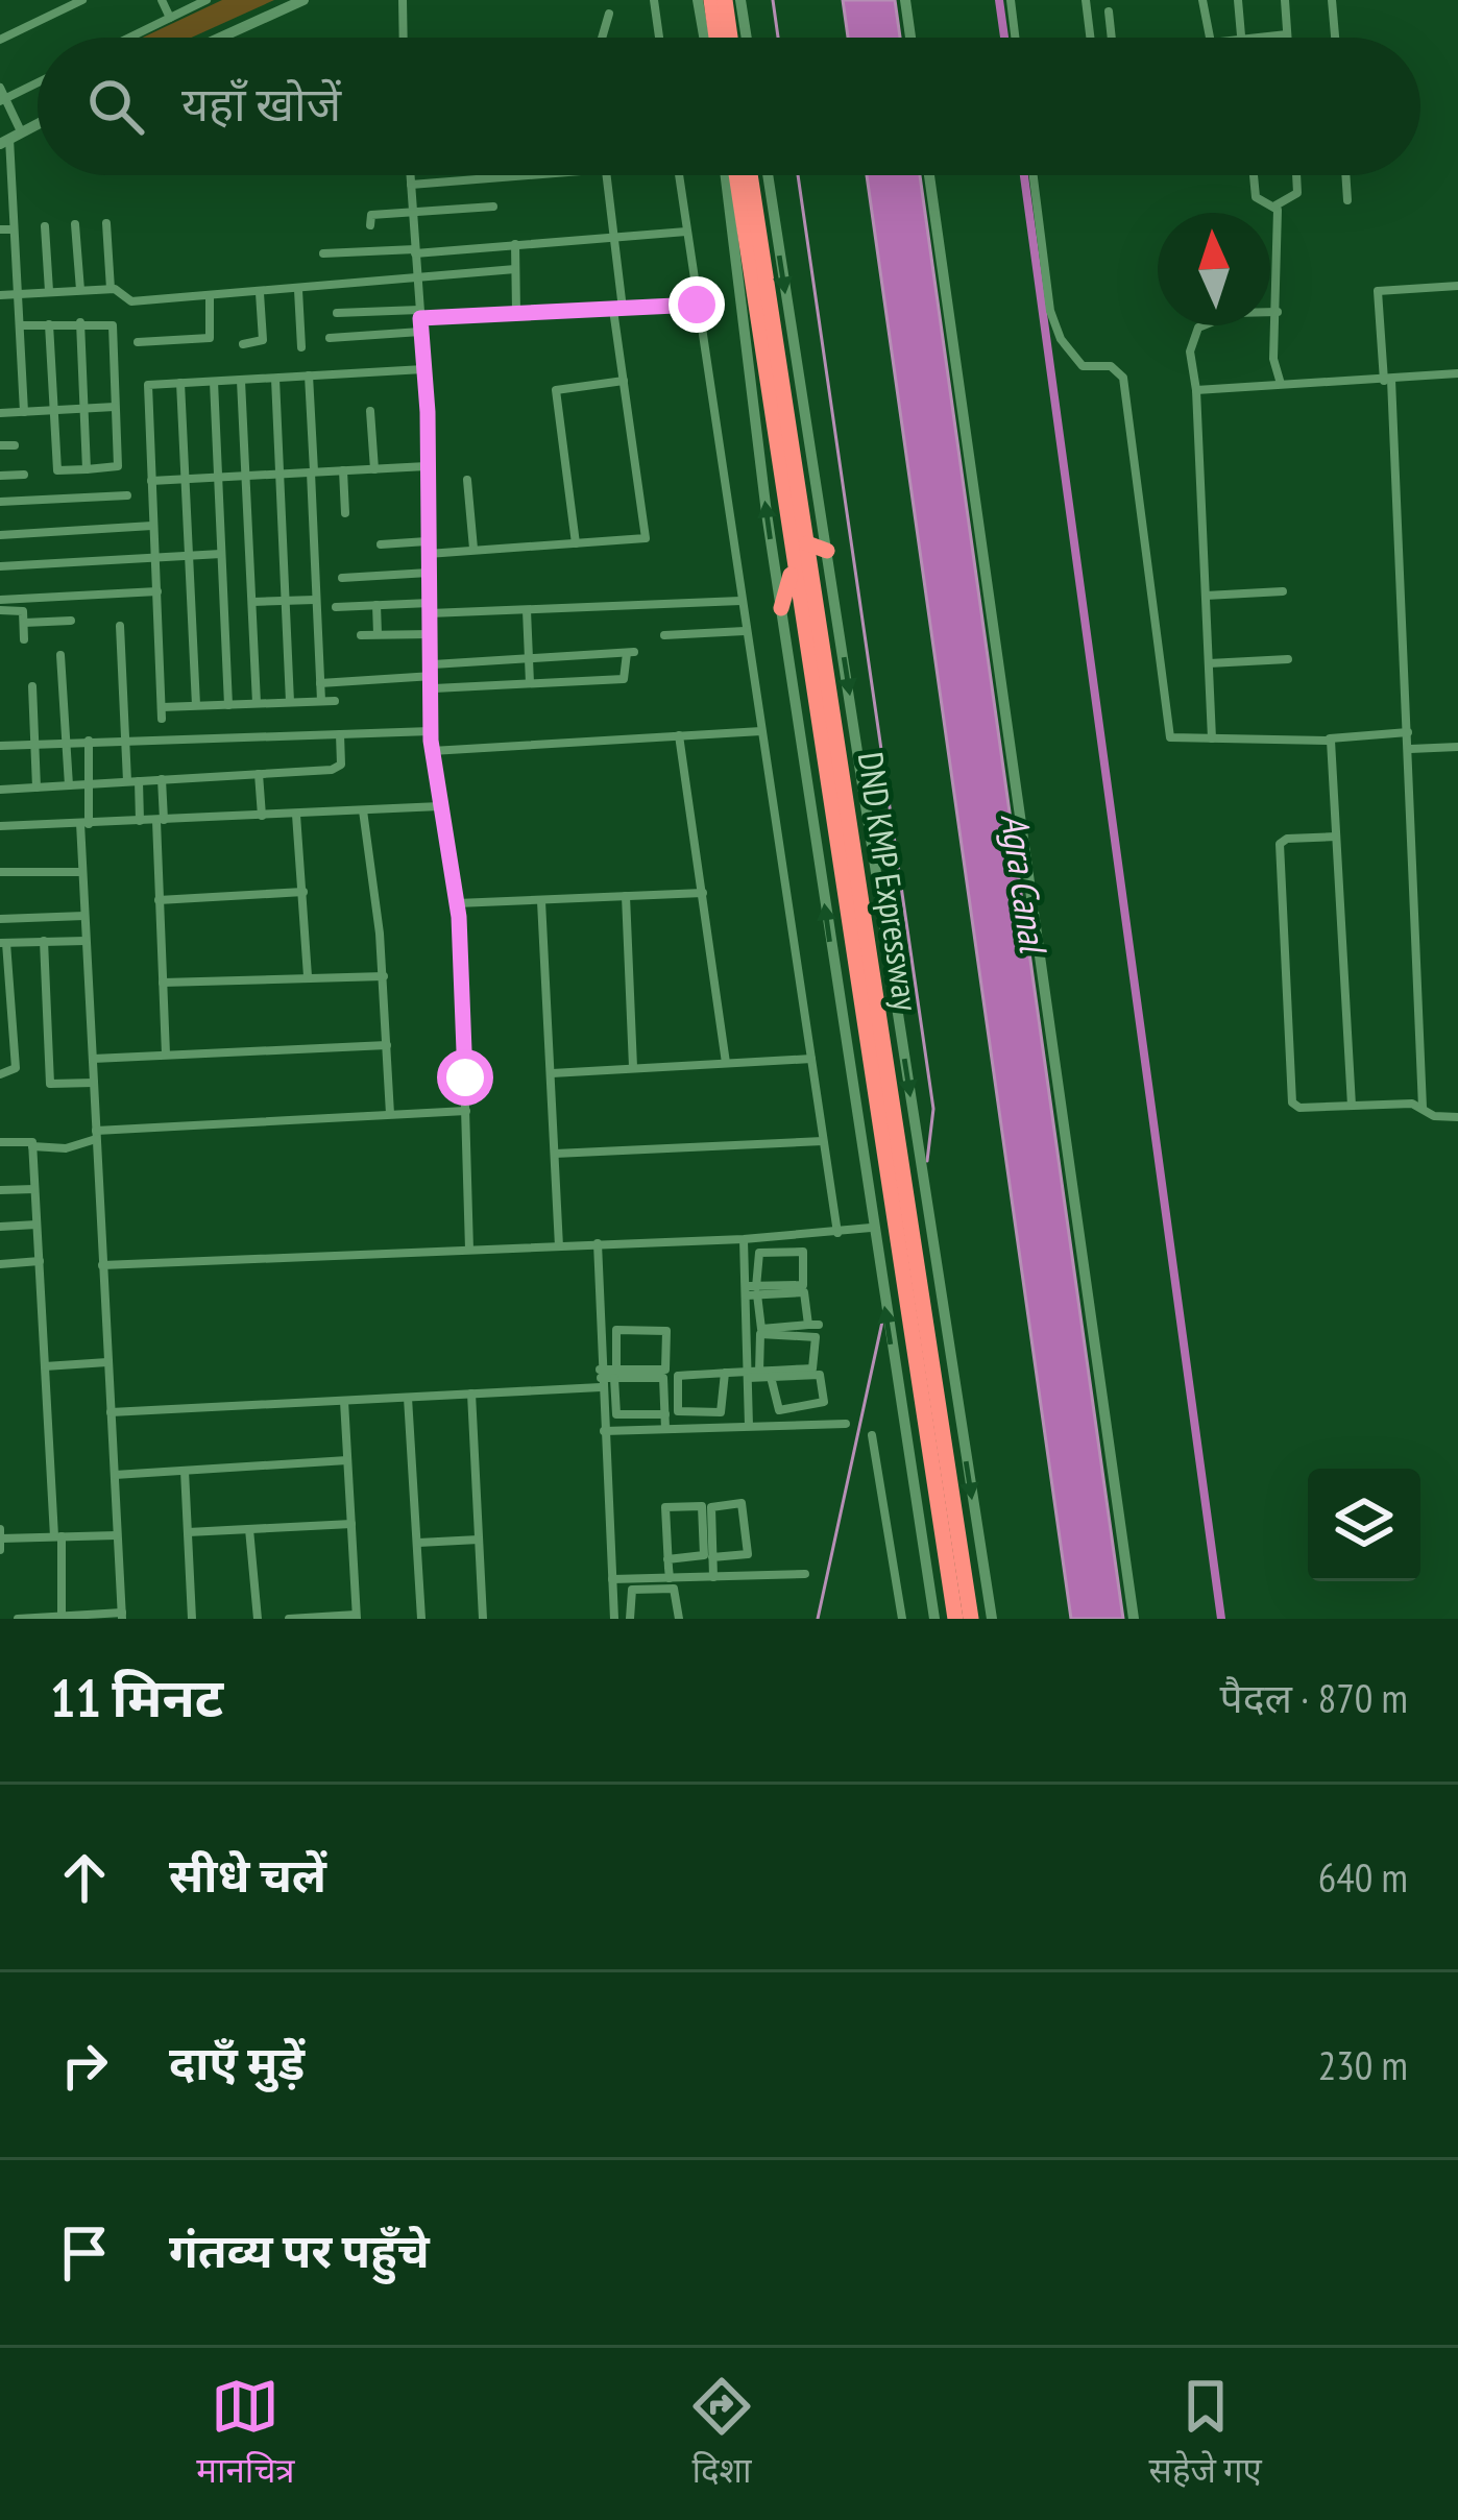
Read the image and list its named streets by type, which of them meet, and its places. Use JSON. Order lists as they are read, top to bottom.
{
  "streets": {
    "highway": ["DND KMP Expressway"]
  },
  "water": ["Agra Canal"],
  "north": "top",
  "page": {
    "search": "यहाँ खोजें",
    "heading": ["11 मिनट", "पैदल · 870 m"],
    "list": [
      ["सीधे चलें", "640 m"],
      ["दाएँ मुड़ें", "230 m"],
      "गंतव्य पर पहुँचे"
    ],
    "nav": ["मानचित्र", "दिशा", "सहेजे गए"]
  }
}
